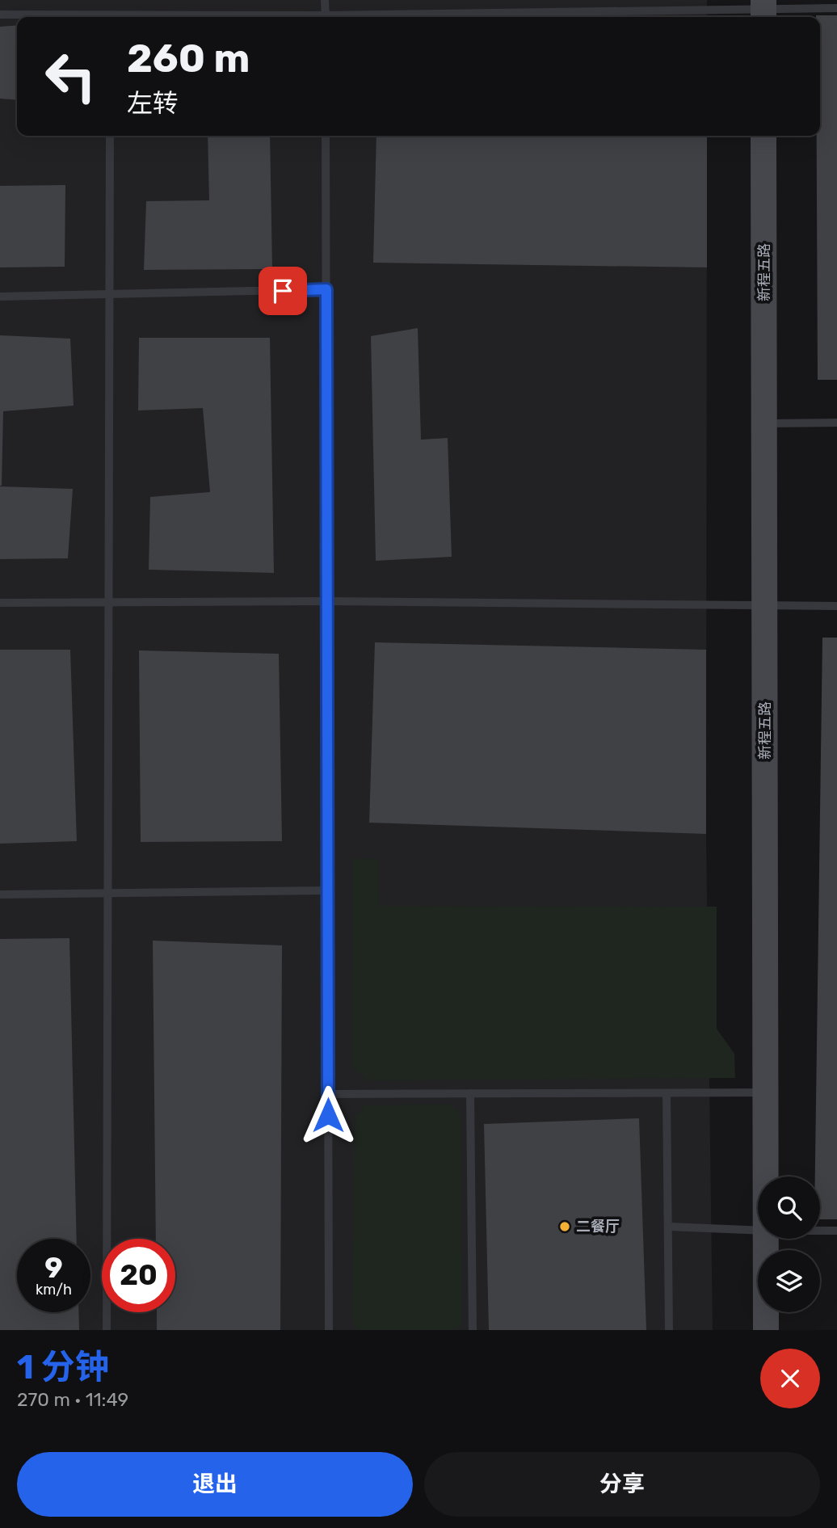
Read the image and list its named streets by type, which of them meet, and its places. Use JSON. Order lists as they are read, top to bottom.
{
  "streets": {
    "street": ["新程五路"]
  },
  "places": ["二餐厅"],
  "page": {
    "turn": ["260 m", "左转"],
    "speed": "9 km/h",
    "limit": "20",
    "heading": ["1 分钟", "270 m · 11:49"],
    "buttons": ["退出", "分享"]
  }
}
